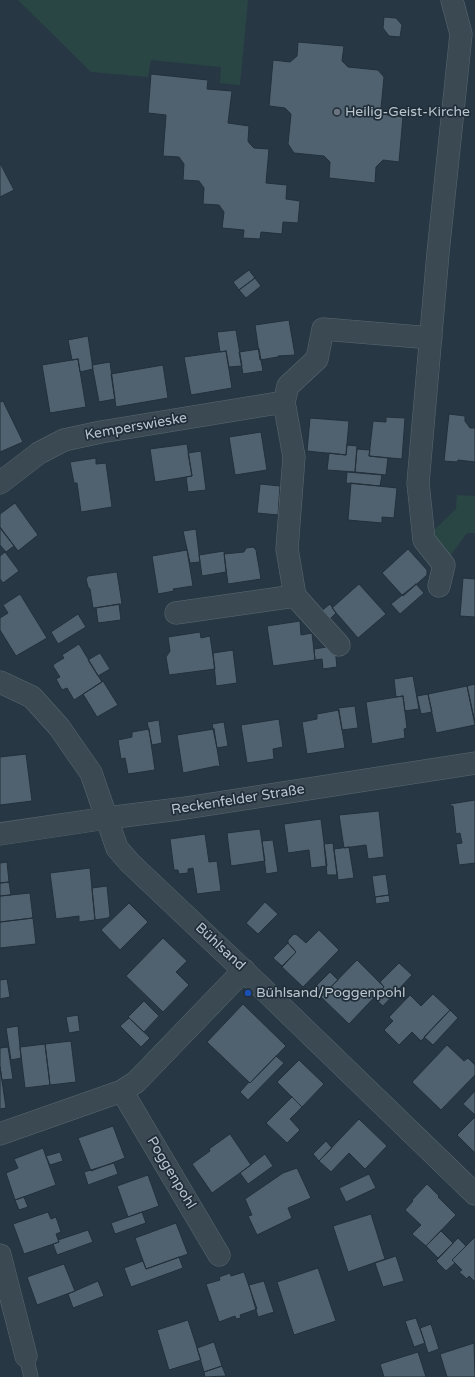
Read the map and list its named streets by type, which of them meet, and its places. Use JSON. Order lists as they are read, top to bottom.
{
  "streets": {
    "street": [
      "Kemperswieske",
      "Reckenfelder Straße",
      "Bühlsand",
      "Poggenpohl"
    ]
  },
  "crossings": [
    ["Reckenfelder Straße", "Bühlsand"]
  ],
  "places": ["Heilig-Geist-Kirche", "Bühlsand/Poggenpohl"]
}
